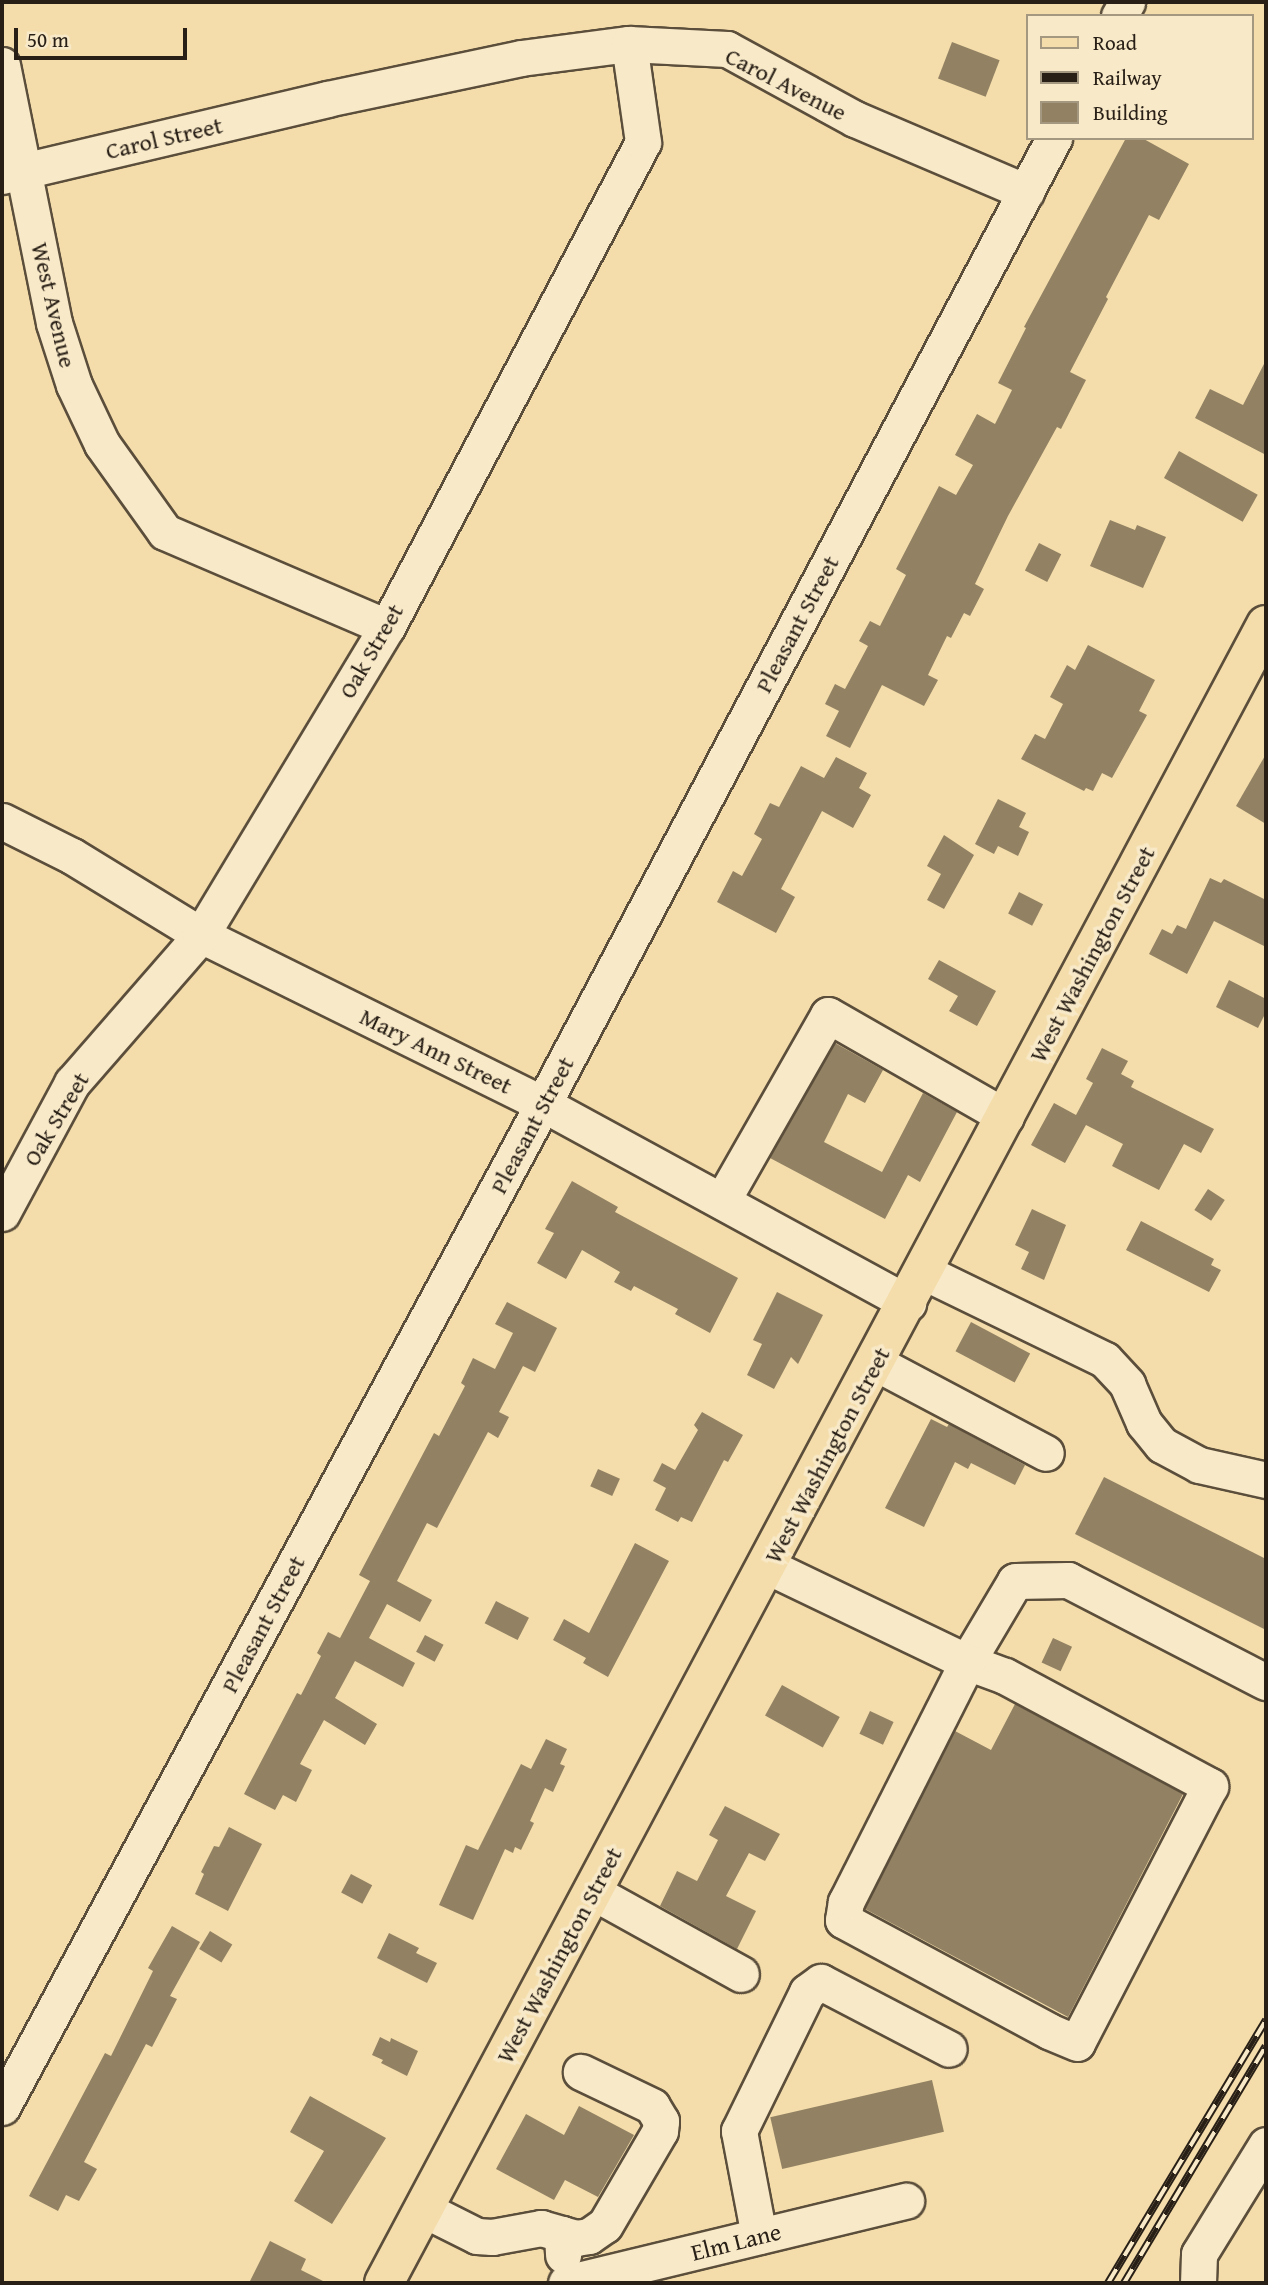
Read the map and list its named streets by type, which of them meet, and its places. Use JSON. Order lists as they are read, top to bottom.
{
  "streets": {
    "main road": ["West Washington Street"],
    "street": [
      "Carol Avenue",
      "Carol Street",
      "West Avenue",
      "Pleasant Street",
      "Oak Street",
      "Mary Ann Street",
      "Elm Lane"
    ]
  },
  "crossings": [
    ["Carol Avenue", "Carol Street"],
    ["Carol Avenue", "Pleasant Street"],
    ["Carol Avenue", "Oak Street"],
    ["Carol Street", "West Avenue"],
    ["West Avenue", "Oak Street"],
    ["Pleasant Street", "Mary Ann Street"],
    ["Oak Street", "Mary Ann Street"],
    ["West Washington Street", "Mary Ann Street"]
  ],
  "legend": ["Road", "Railway", "Building"],
  "scale_bar": "50 m"
}
